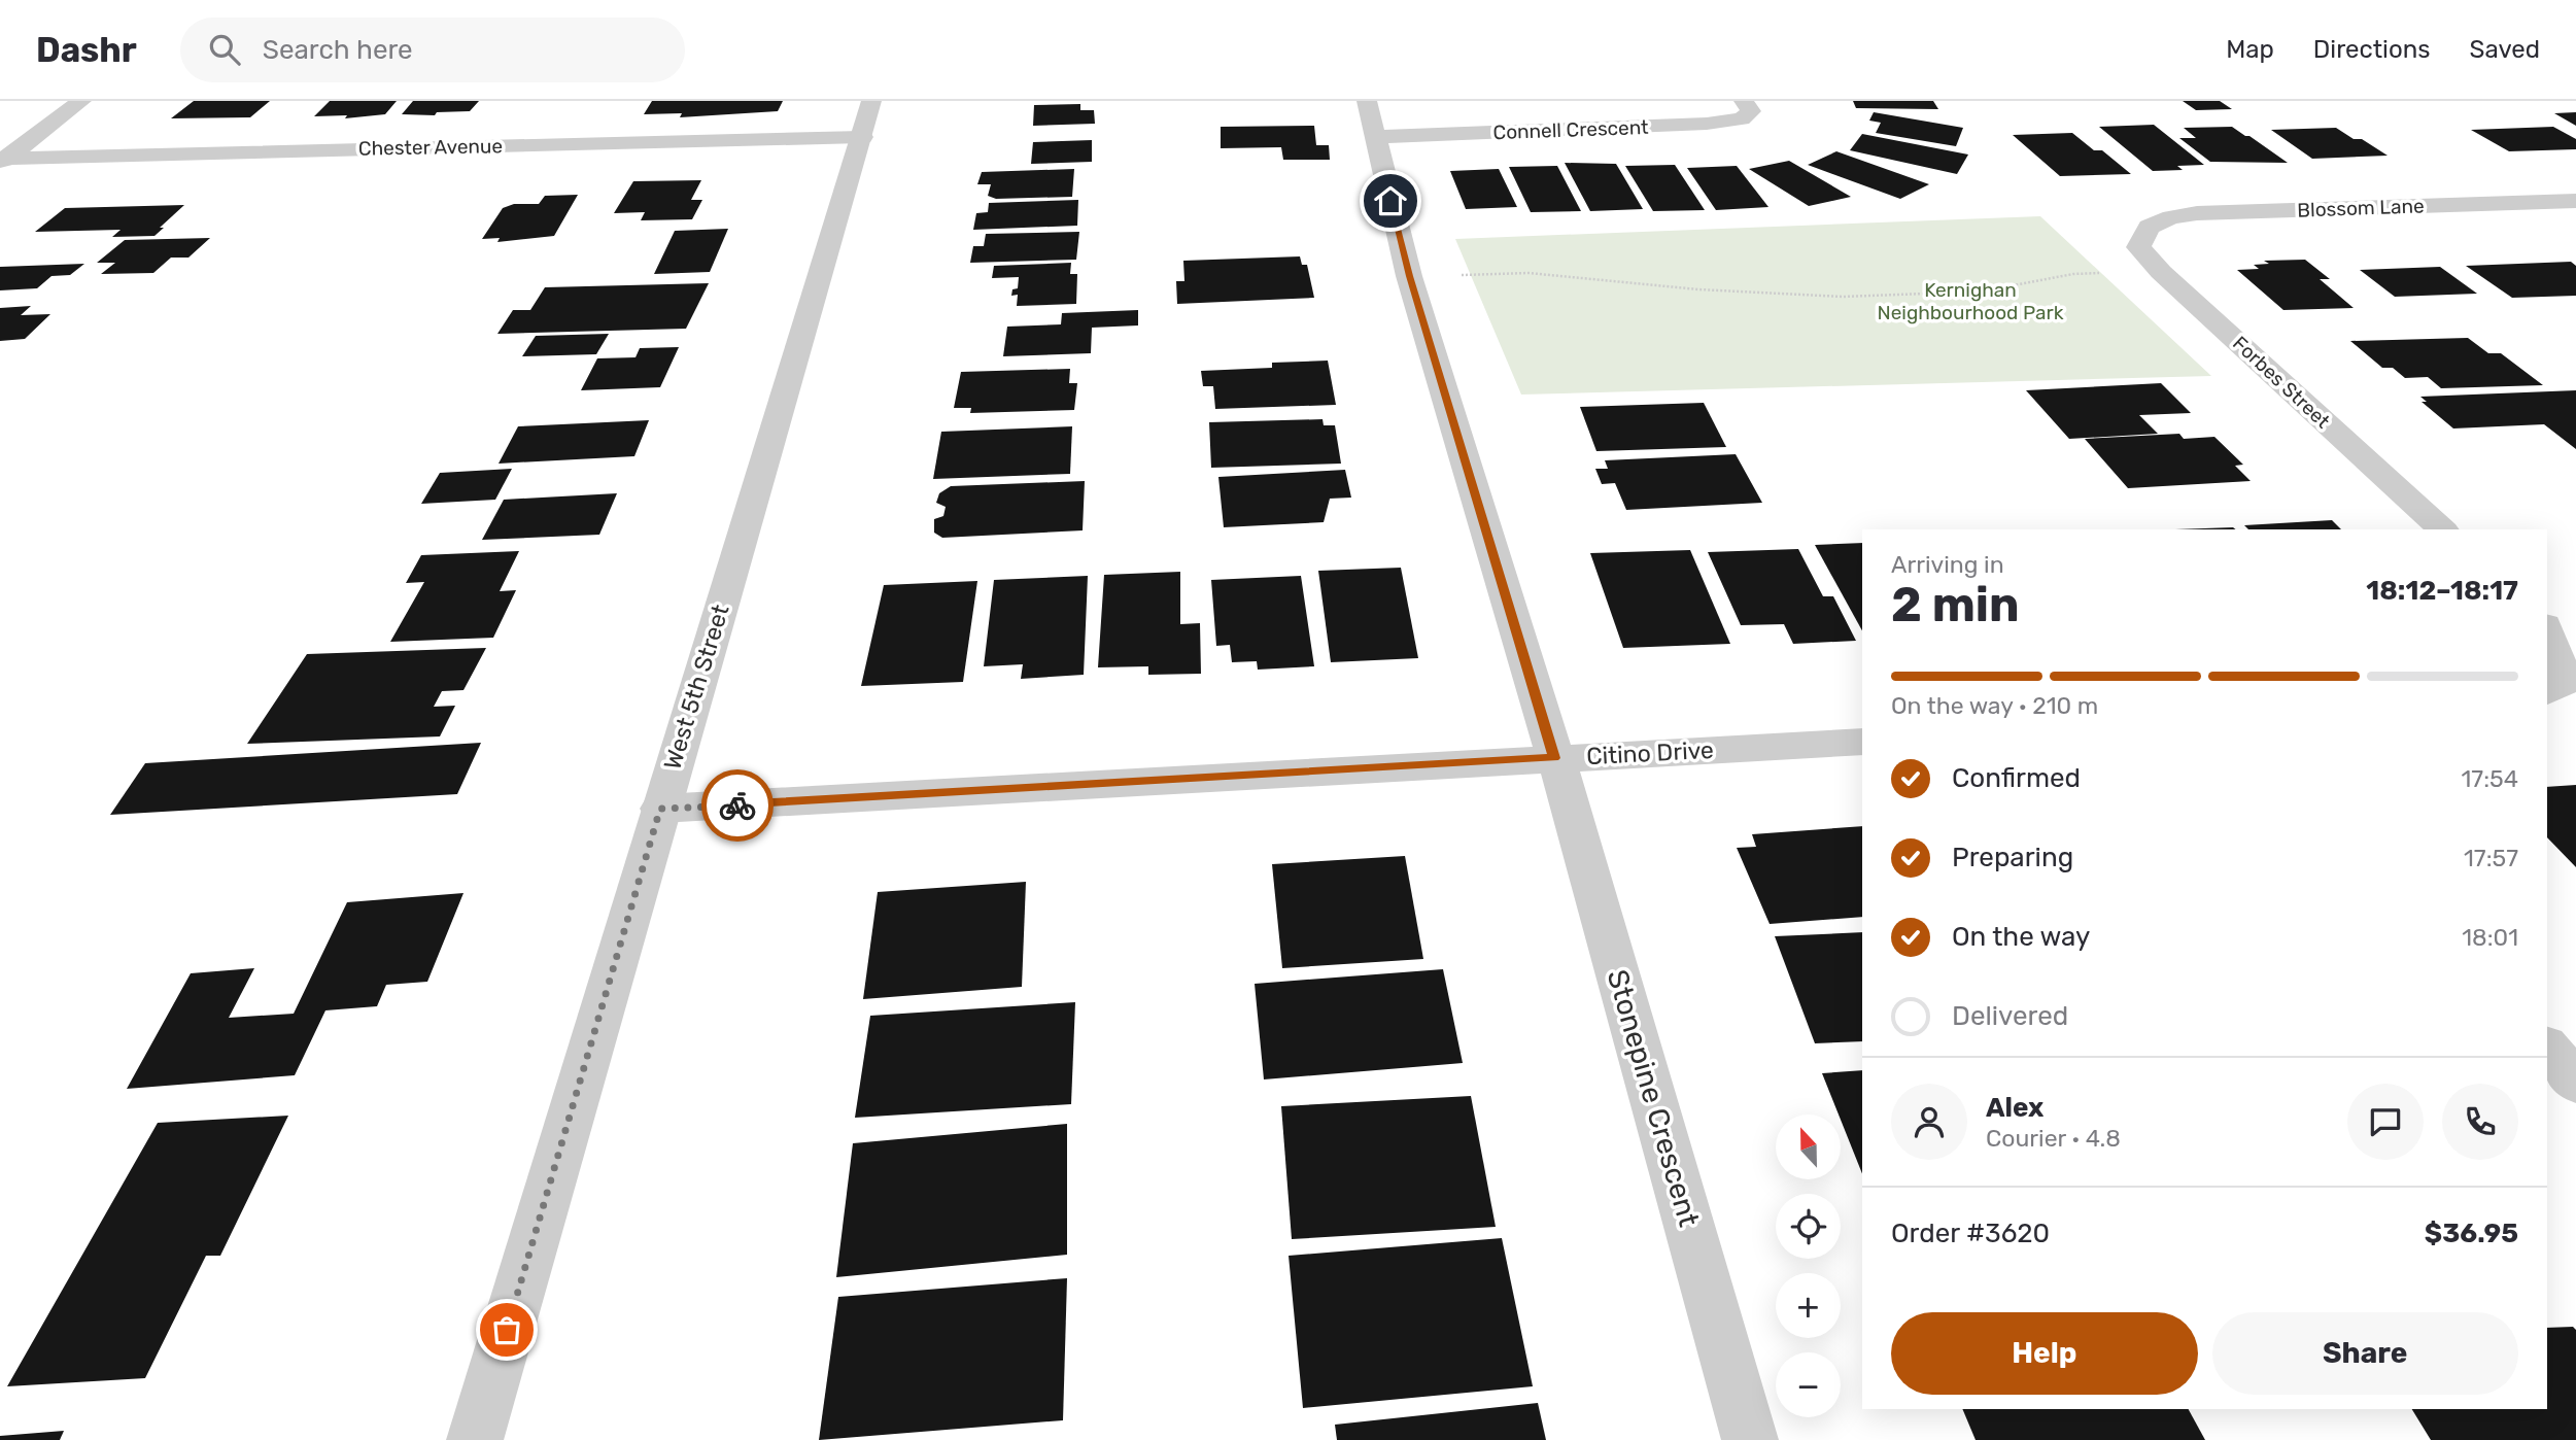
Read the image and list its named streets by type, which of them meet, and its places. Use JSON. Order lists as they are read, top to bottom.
{
  "streets": {
    "street": [
      "Connell Crescent",
      "Chester Avenue",
      "Blossom Lane",
      "Forbes Street",
      "West 5th Street",
      "Citino Drive",
      "Stonepine Crescent"
    ]
  },
  "crossings": [
    ["Connell Crescent", "Stonepine Crescent"],
    ["Chester Avenue", "West 5th Street"],
    ["Blossom Lane", "Forbes Street"],
    ["West 5th Street", "Citino Drive"],
    ["Citino Drive", "Stonepine Crescent"]
  ],
  "parks": ["Kernighan Neighbourhood Park"],
  "north": "top",
  "page": {
    "header": "Dashr",
    "search": "Search here",
    "nav": ["Map", "Directions", "Saved"],
    "heading": ["2 min", "Arriving in", "18:12–18:17"],
    "panel": [
      "Alex",
      "Courier · 4.8",
      "Order #3620",
      "$36.95"
    ],
    "bar": "On the way · 210 m",
    "list": [
      ["Confirmed", "17:54"],
      ["Preparing", "17:57"],
      ["On the way", "18:01"],
      "Delivered"
    ],
    "map_buttons": ["+", "−"],
    "buttons": ["Help", "Share"]
  }
}
